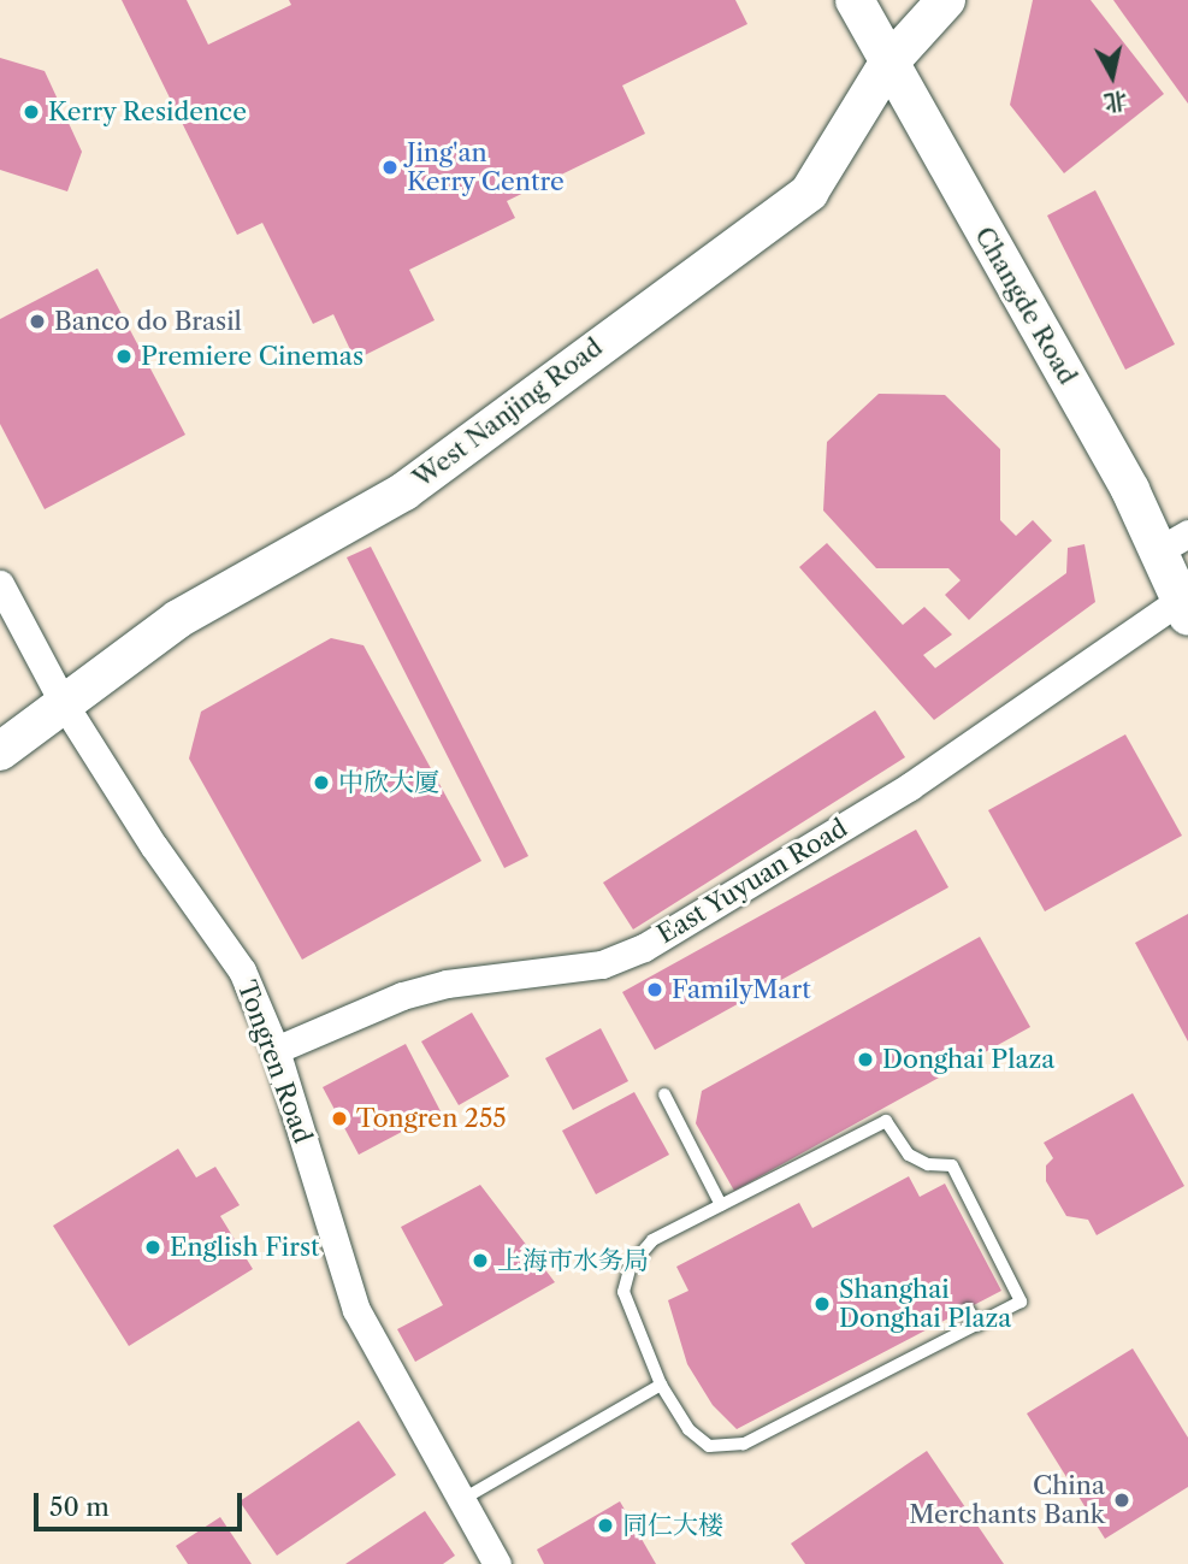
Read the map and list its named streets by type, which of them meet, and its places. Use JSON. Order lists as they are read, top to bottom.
{
  "streets": {
    "main road": ["Changde Road", "West Nanjing Road"],
    "street": ["East Yuyuan Road", "Tongren Road"]
  },
  "crossings": [
    ["Changde Road", "West Nanjing Road"],
    ["Changde Road", "East Yuyuan Road"],
    ["West Nanjing Road", "Tongren Road"],
    ["East Yuyuan Road", "Tongren Road"]
  ],
  "places": [
    "Kerry Residence",
    "Jing'an Kerry Centre",
    "Banco do Brasil",
    "Premiere Cinemas",
    "中欣大厦",
    "FamilyMart",
    "Donghai Plaza",
    "Tongren 255",
    "English First",
    "上海市水务局",
    "Shanghai Donghai Plaza",
    "China Merchants Bank",
    "同仁大楼"
  ],
  "scale_bar": "50 m",
  "north": "bottom"
}
